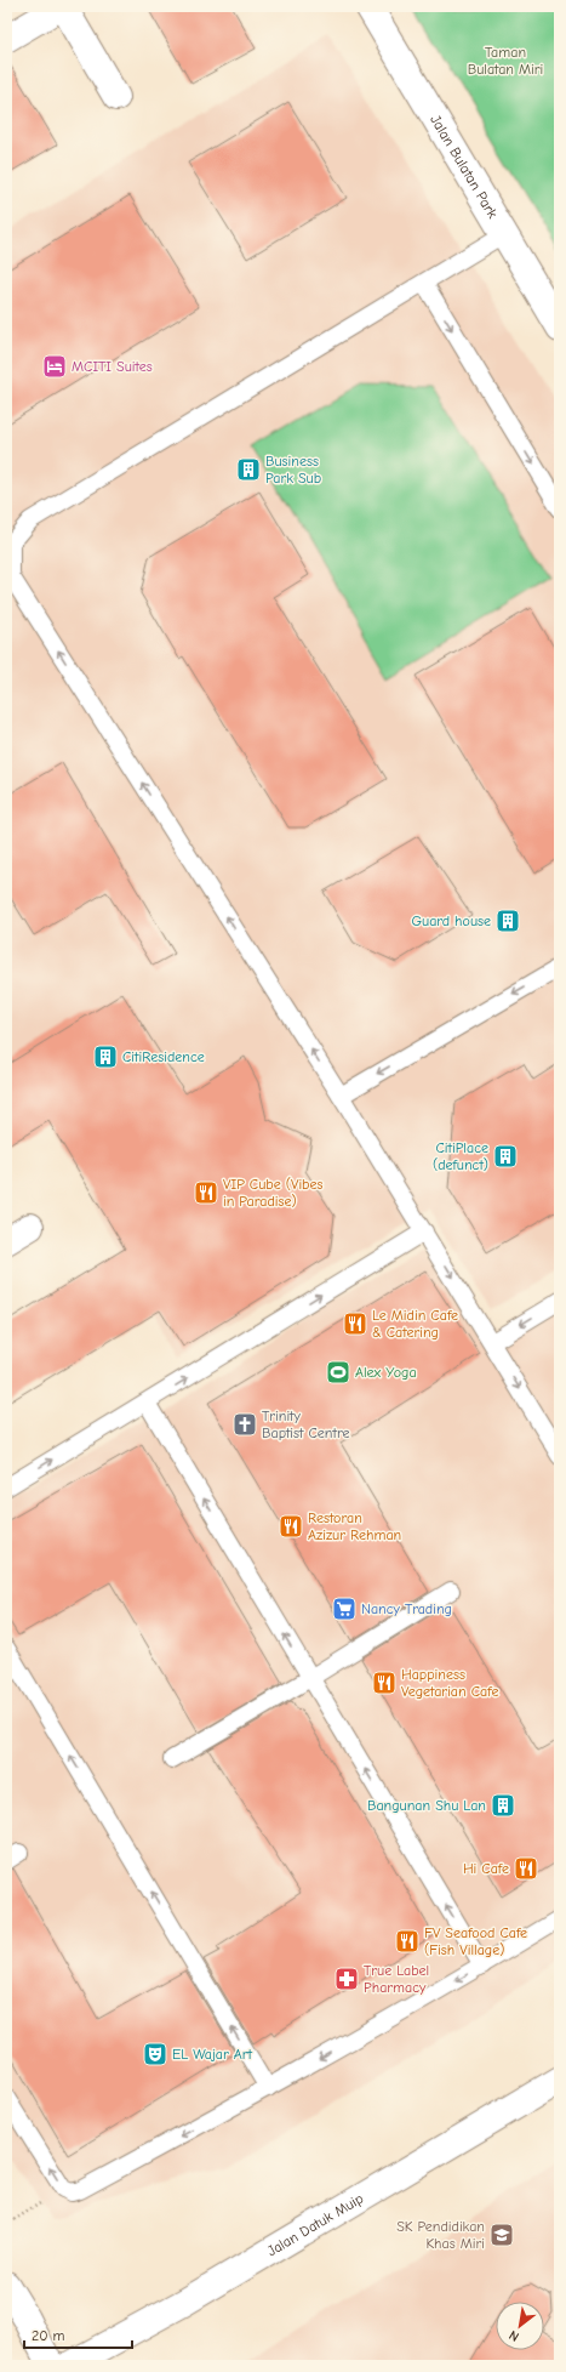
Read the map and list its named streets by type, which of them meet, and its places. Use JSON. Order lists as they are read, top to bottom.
{
  "streets": {
    "street": ["Jalan Bulatan Park", "Jalan Datuk Muip"]
  },
  "parks": ["Taman Bulatan Miri"],
  "places": {
    "hotel": ["MCITI Suites"],
    "building": [
      "Business Park Sub",
      "Guard house",
      "CitiResidence",
      "CitiPlace (defunct)",
      "Bangunan Shu Lan"
    ],
    "restaurant": [
      "VIP Cube (Vibes in Paradise)",
      "Le Midin Cafe & Catering",
      "Restoran Azizur Rehman",
      "Happiness Vegetarian Cafe",
      "Hi Cafe",
      "FV Seafood Cafe (Fish Village)"
    ],
    "sports": ["Alex Yoga"],
    "church": ["Trinity Baptist Centre"],
    "supermarket": ["Nancy Trading"],
    "pharmacy": ["True Label Pharmacy"],
    "theatre": ["EL Wajar Art"],
    "school or university": ["SK Pendidikan Khas Miri"]
  },
  "scale_bar": "20 m",
  "north": "bottom left"
}
